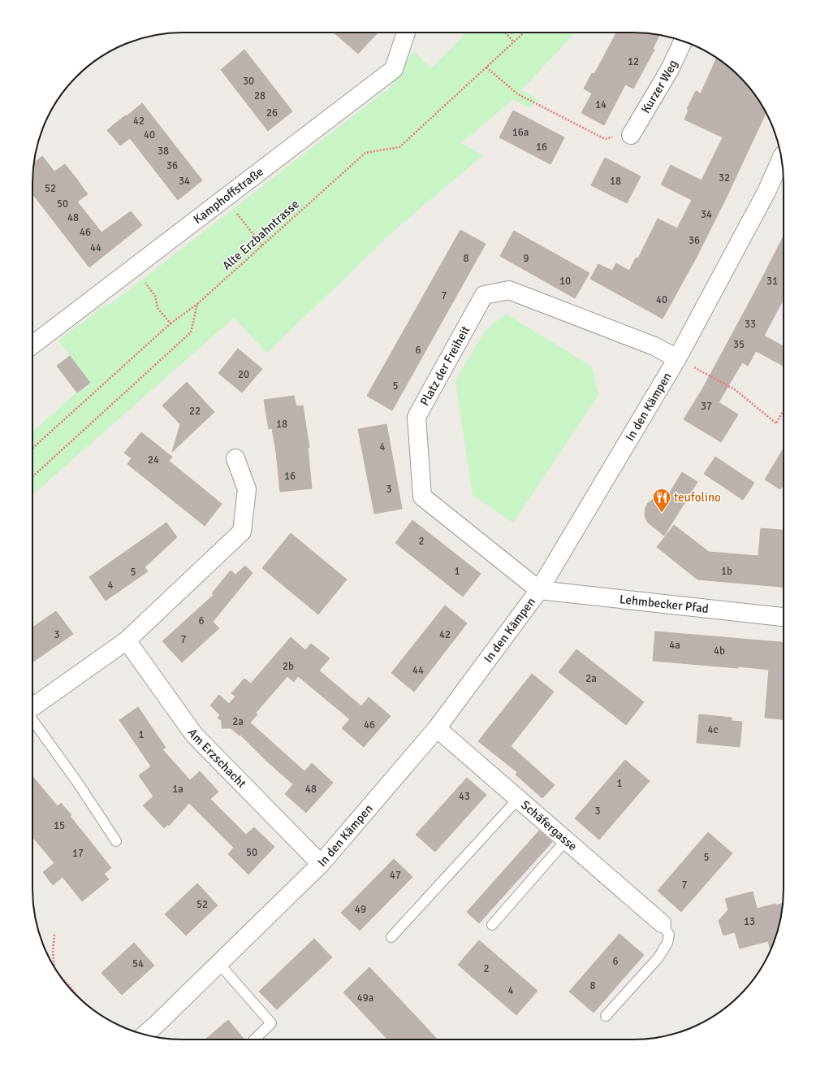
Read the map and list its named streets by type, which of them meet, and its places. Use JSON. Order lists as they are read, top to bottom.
{
  "streets": {
    "street": [
      "Kurzer Weg",
      "Kamphoffstraße",
      "Platz der Freiheit",
      "In den Kämpen",
      "Lehmbecker Pfad",
      "Am Erzschacht",
      "Schäfergasse"
    ],
    "path": ["Alte Erzbahntrasse"]
  },
  "crossings": [
    ["Platz der Freiheit", "In den Kämpen"],
    ["Platz der Freiheit", "Lehmbecker Pfad"],
    ["In den Kämpen", "Lehmbecker Pfad"],
    ["In den Kämpen", "Am Erzschacht"],
    ["In den Kämpen", "Schäfergasse"]
  ],
  "places": {
    "restaurant": ["teufolino"]
  },
  "house_numbers": [
    "12",
    "30",
    "28",
    "14",
    "26",
    "42",
    "16a",
    "40",
    "16",
    "38",
    "36",
    "32",
    "34",
    "18",
    "52",
    "50",
    "34",
    "48",
    "46",
    "36",
    "44",
    "8",
    "9",
    "10",
    "31",
    "7",
    "40",
    "33",
    "35",
    "6",
    "20",
    "5",
    "37",
    "22",
    "18",
    "4",
    "24",
    "16",
    "3",
    "2",
    "1",
    "1b",
    "5",
    "4",
    "6",
    "3",
    "42",
    "7",
    "4a",
    "4b",
    "2b",
    "44",
    "2a",
    "2a",
    "46",
    "4c",
    "1",
    "1",
    "1a",
    "48",
    "43",
    "3",
    "15",
    "50",
    "17",
    "5",
    "47",
    "7",
    "52",
    "49",
    "13",
    "6",
    "54",
    "2",
    "8",
    "4",
    "49a"
  ]
}
